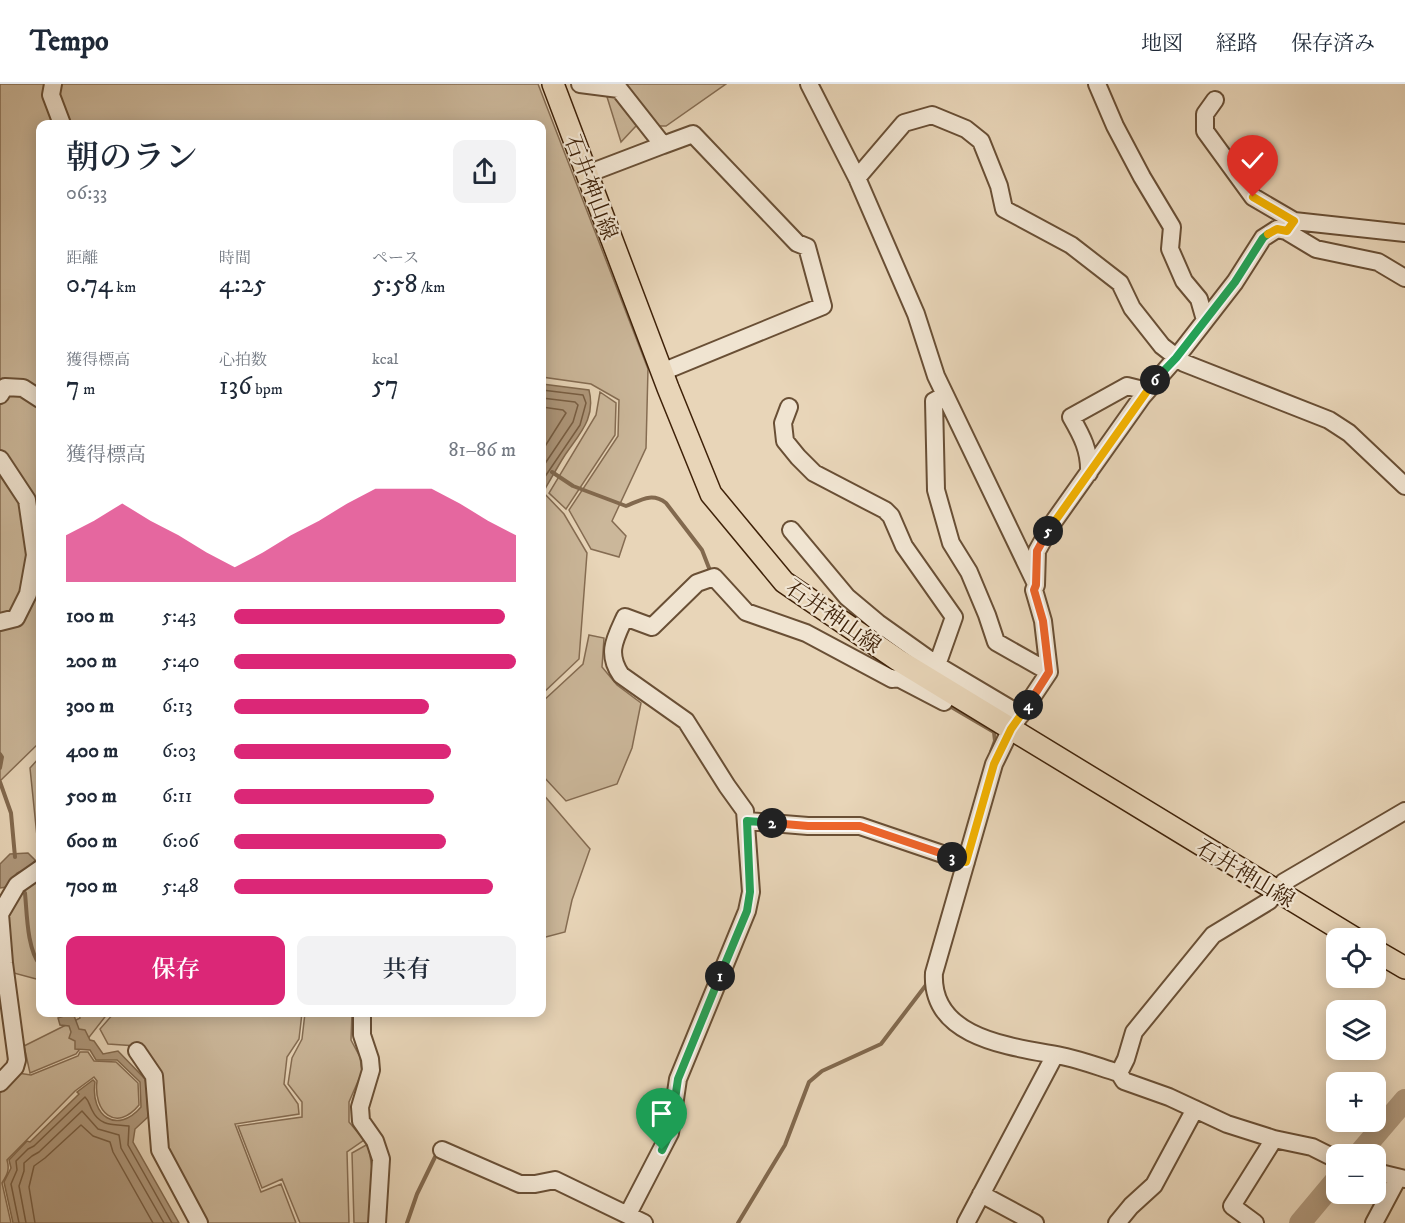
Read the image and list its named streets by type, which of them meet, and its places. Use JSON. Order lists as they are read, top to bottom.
{
  "streets": {
    "main road": ["石井神山線"]
  },
  "page": {
    "header": "Tempo",
    "nav": ["地図", "経路", "保存済み"],
    "heading": ["朝のラン", "06:33"],
    "stats": [
      ["距離", "0.74 km"],
      ["時間", "4:25"],
      ["ペース", "5:58 /km"],
      ["獲得標高", "7 m"],
      ["心拍数", "136 bpm"],
      ["kcal", "57"]
    ],
    "pins": [
      "6",
      "5",
      "4",
      "2",
      "3",
      "1"
    ],
    "chart": ["獲得標高", "81–86 m"],
    "list": [
      {
        "name": "100 m",
        "note": "5:43"
      },
      {
        "name": "200 m",
        "note": "5:40"
      },
      {
        "name": "300 m",
        "note": "6:13"
      },
      {
        "name": "400 m",
        "note": "6:03"
      },
      {
        "name": "500 m",
        "note": "6:11"
      },
      {
        "name": "600 m",
        "note": "6:06"
      },
      {
        "name": "700 m",
        "note": "5:48"
      }
    ],
    "buttons": ["保存", "共有"],
    "map_buttons": ["+", "−"]
  }
}
